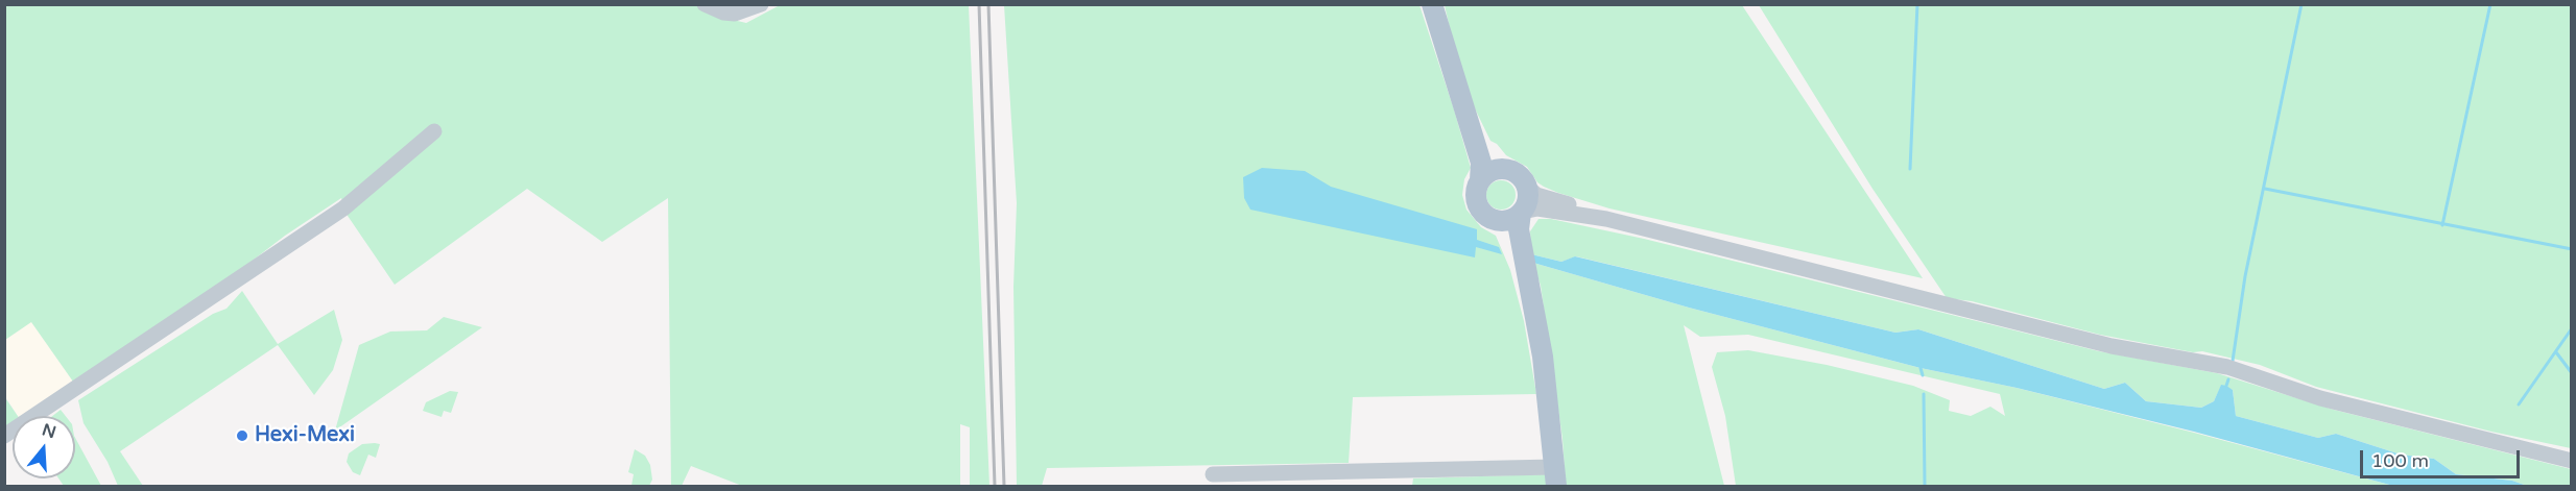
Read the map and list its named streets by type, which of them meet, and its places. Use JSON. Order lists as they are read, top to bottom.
{
  "places": ["Hexi-Mexi"],
  "scale_bar": "100 m",
  "north": "top"
}
